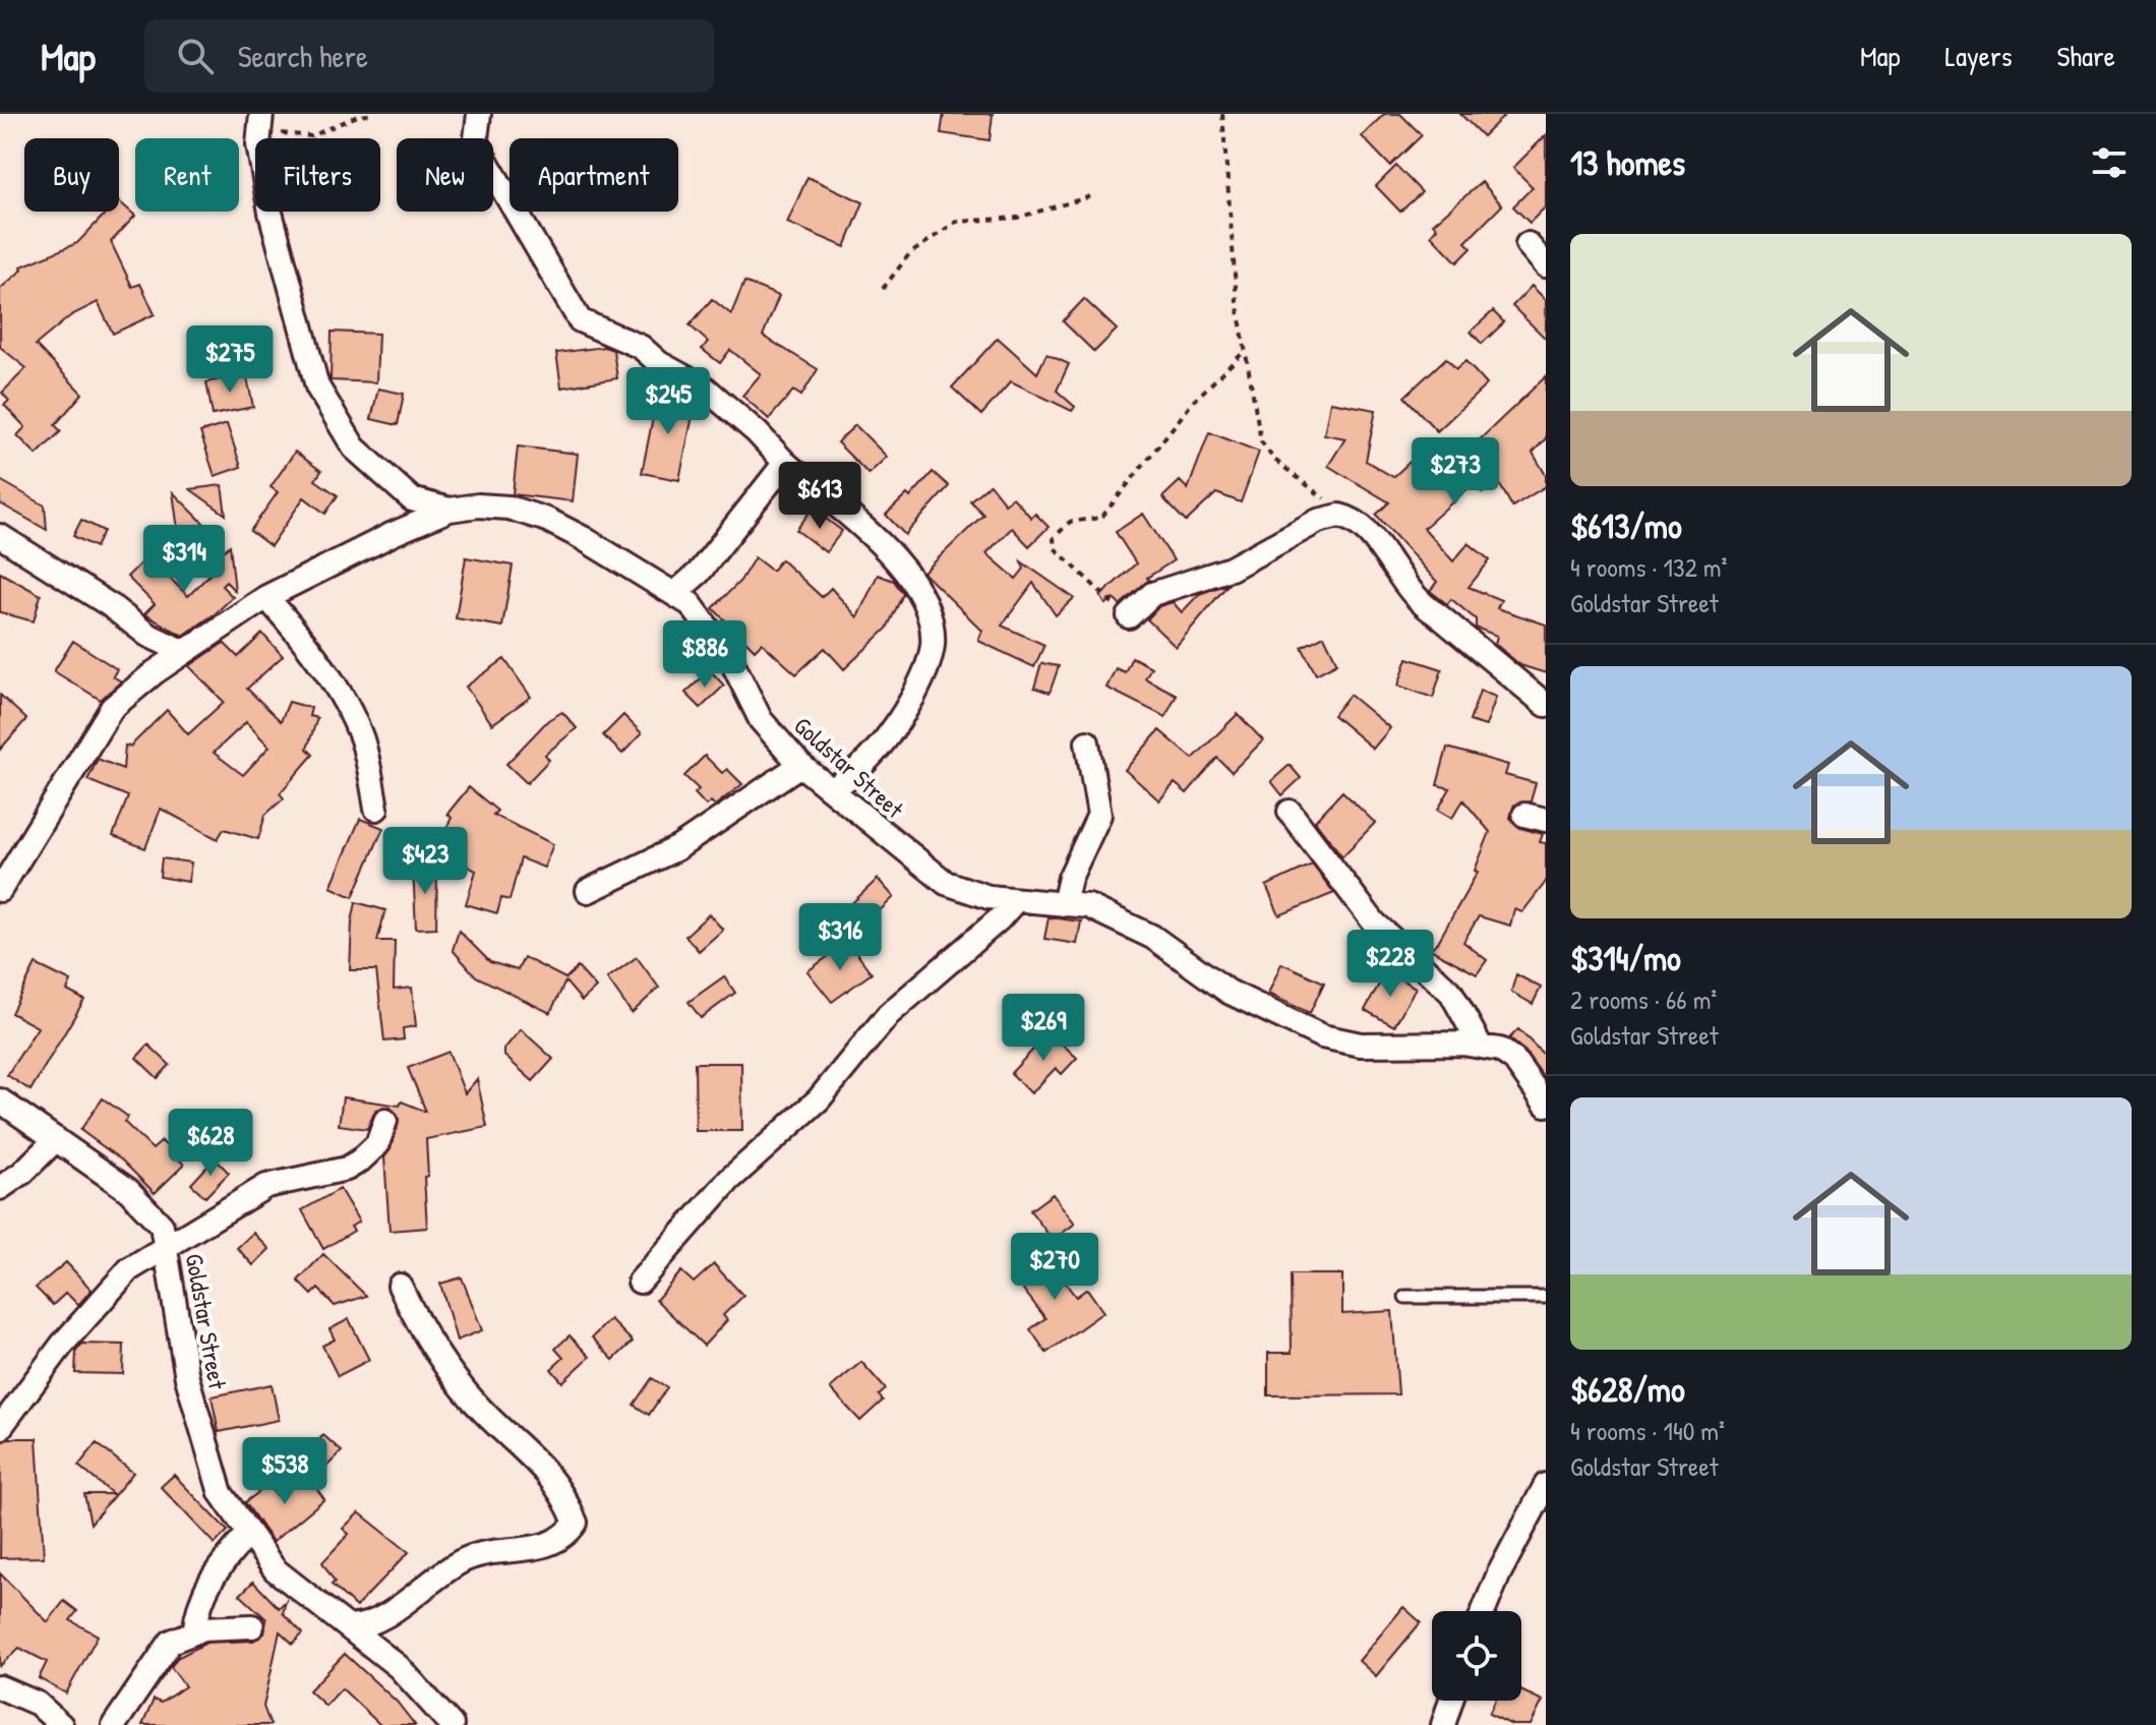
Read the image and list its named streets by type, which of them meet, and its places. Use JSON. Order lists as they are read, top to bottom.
{
  "streets": {
    "street": ["Goldstar Street"]
  },
  "page": {
    "header": "Map",
    "search": "Search here",
    "nav": ["Map", "Layers", "Share"],
    "heading": "13 homes",
    "chip": [
      "Buy",
      "Rent",
      "Filters",
      "New",
      "Apartment"
    ],
    "list": [
      {
        "name": "$613/mo",
        "note": "4 rooms · 132 m² · Goldstar Street"
      },
      {
        "name": "$314/mo",
        "note": "2 rooms · 66 m² · Goldstar Street"
      },
      {
        "name": "$628/mo",
        "note": "4 rooms · 140 m² · Goldstar Street"
      }
    ],
    "price": [
      "$275",
      "$245",
      "$273",
      "$613",
      "$314",
      "$886",
      "$423",
      "$316",
      "$228",
      "$269",
      "$628",
      "$270",
      "$538"
    ]
  }
}
